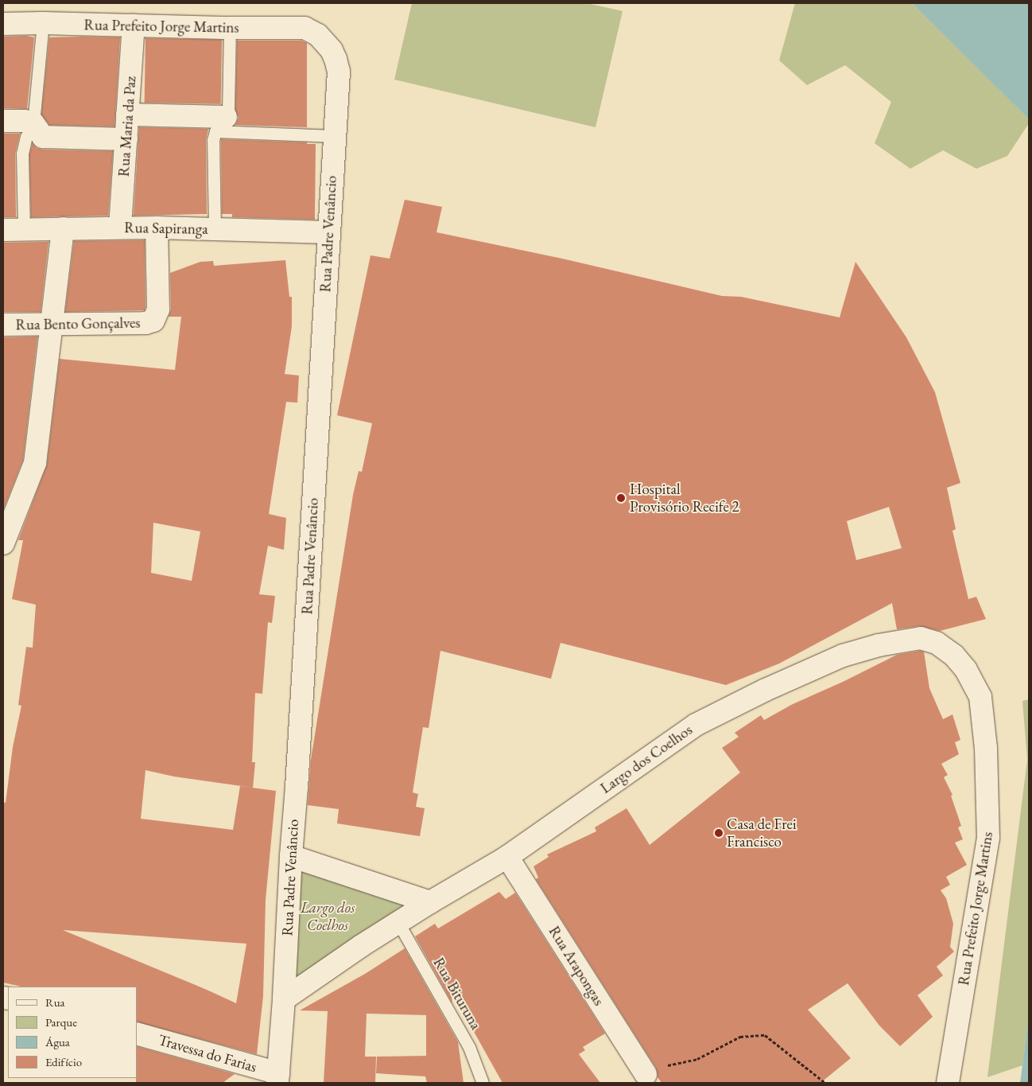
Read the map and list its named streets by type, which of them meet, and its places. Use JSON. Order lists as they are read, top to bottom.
{
  "streets": {
    "street": [
      "Rua Prefeito Jorge Martins",
      "Rua Maria da Paz",
      "Rua Sapiranga",
      "Rua Padre Venâncio",
      "Rua Bento Gonçalves",
      "Largo dos Coelhos",
      "Rua Arapongas",
      "Travessa do Farias"
    ],
    "lane": ["Rua Bituruna"]
  },
  "crossings": [
    ["Rua Prefeito Jorge Martins", "Rua Maria da Paz"],
    ["Rua Prefeito Jorge Martins", "Rua Padre Venâncio"],
    ["Rua Prefeito Jorge Martins", "Largo dos Coelhos"],
    ["Rua Maria da Paz", "Rua Sapiranga"],
    ["Rua Sapiranga", "Rua Padre Venâncio"],
    ["Rua Sapiranga", "Rua Bento Gonçalves"],
    ["Rua Padre Venâncio", "Largo dos Coelhos"],
    ["Rua Padre Venâncio", "Travessa do Farias"],
    ["Largo dos Coelhos", "Rua Arapongas"],
    ["Largo dos Coelhos", "Rua Bituruna"]
  ],
  "parks": ["Largo dos Coelhos"],
  "places": ["Hospital Provisório Recife 2", "Casa de Frei Francisco"],
  "legend": [
    "Rua",
    "Parque",
    "Água",
    "Edifício"
  ]
}
